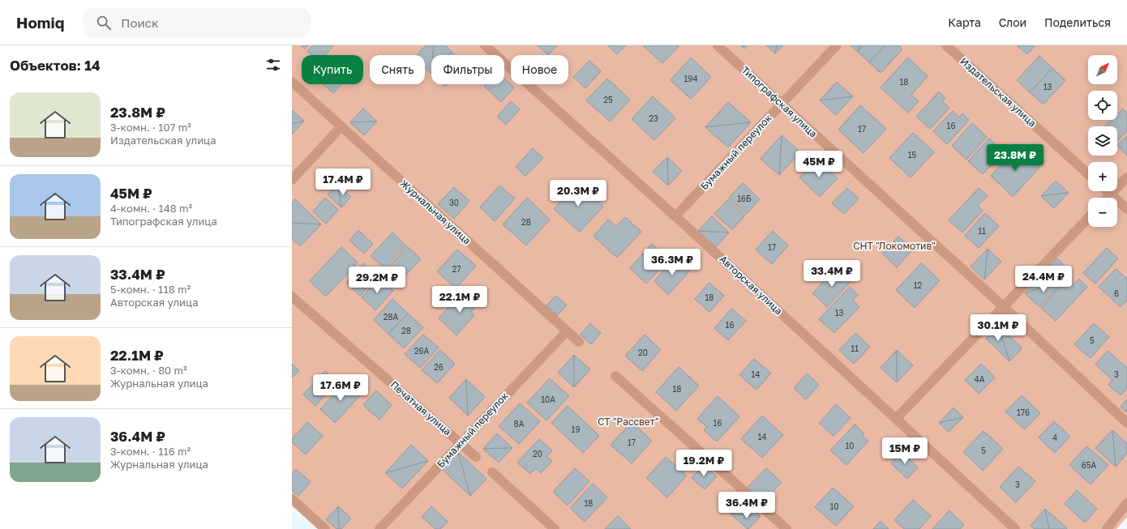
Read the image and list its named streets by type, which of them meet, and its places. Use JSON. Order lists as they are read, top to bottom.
{
  "streets": {
    "street": [
      "Издательская улица",
      "Типографская улица",
      "Бумажный переулок",
      "Журнальная улица",
      "Авторская улица",
      "Печатная улица"
    ]
  },
  "crossings": [
    ["Типографская улица", "Бумажный переулок"],
    ["Бумажный переулок", "Журнальная улица"],
    ["Бумажный переулок", "Авторская улица"],
    ["Бумажный переулок", "Печатная улица"]
  ],
  "parks": ["СНТ \"Локомотив\"", "СТ \"Рассвет\""],
  "house_numbers": [
    "194",
    "18",
    "13",
    "25",
    "23",
    "16",
    "17",
    "15",
    "16Б",
    "30",
    "28",
    "11",
    "17",
    "27",
    "12",
    "6",
    "18",
    "13",
    "28А",
    "16",
    "28",
    "5",
    "11",
    "26А",
    "20",
    "26",
    "14",
    "3",
    "4А",
    "18",
    "10А",
    "176",
    "16",
    "8А",
    "19",
    "14",
    "4",
    "17",
    "10",
    "5",
    "20",
    "65А",
    "3",
    "18",
    "10"
  ],
  "north": "top right",
  "page": {
    "header": "Homiq",
    "search": "Поиск",
    "nav": ["Карта", "Слои", "Поделиться"],
    "heading": "Объектов: 14",
    "map_buttons": ["+", "−"],
    "chip": [
      "Купить",
      "Снять",
      "Фильтры",
      "Новое"
    ],
    "list": [
      {
        "name": "23.8M ₽",
        "note": "3-комн. · 107 m² · Издательская улица"
      },
      {
        "name": "45M ₽",
        "note": "4-комн. · 148 m² · Типографская улица"
      },
      {
        "name": "33.4M ₽",
        "note": "5-комн. · 118 m² · Авторская улица"
      },
      {
        "name": "22.1M ₽",
        "note": "3-комн. · 80 m² · Журнальная улица"
      },
      {
        "name": "36.4M ₽",
        "note": "3-комн. · 116 m² · Журнальная улица"
      }
    ],
    "price": [
      "23.8M ₽",
      "45M ₽",
      "17.4M ₽",
      "20.3M ₽",
      "36.3M ₽",
      "33.4M ₽",
      "24.4M ₽",
      "29.2M ₽",
      "22.1M ₽",
      "30.1M ₽",
      "17.6M ₽",
      "15M ₽",
      "19.2M ₽",
      "36.4M ₽"
    ]
  }
}
